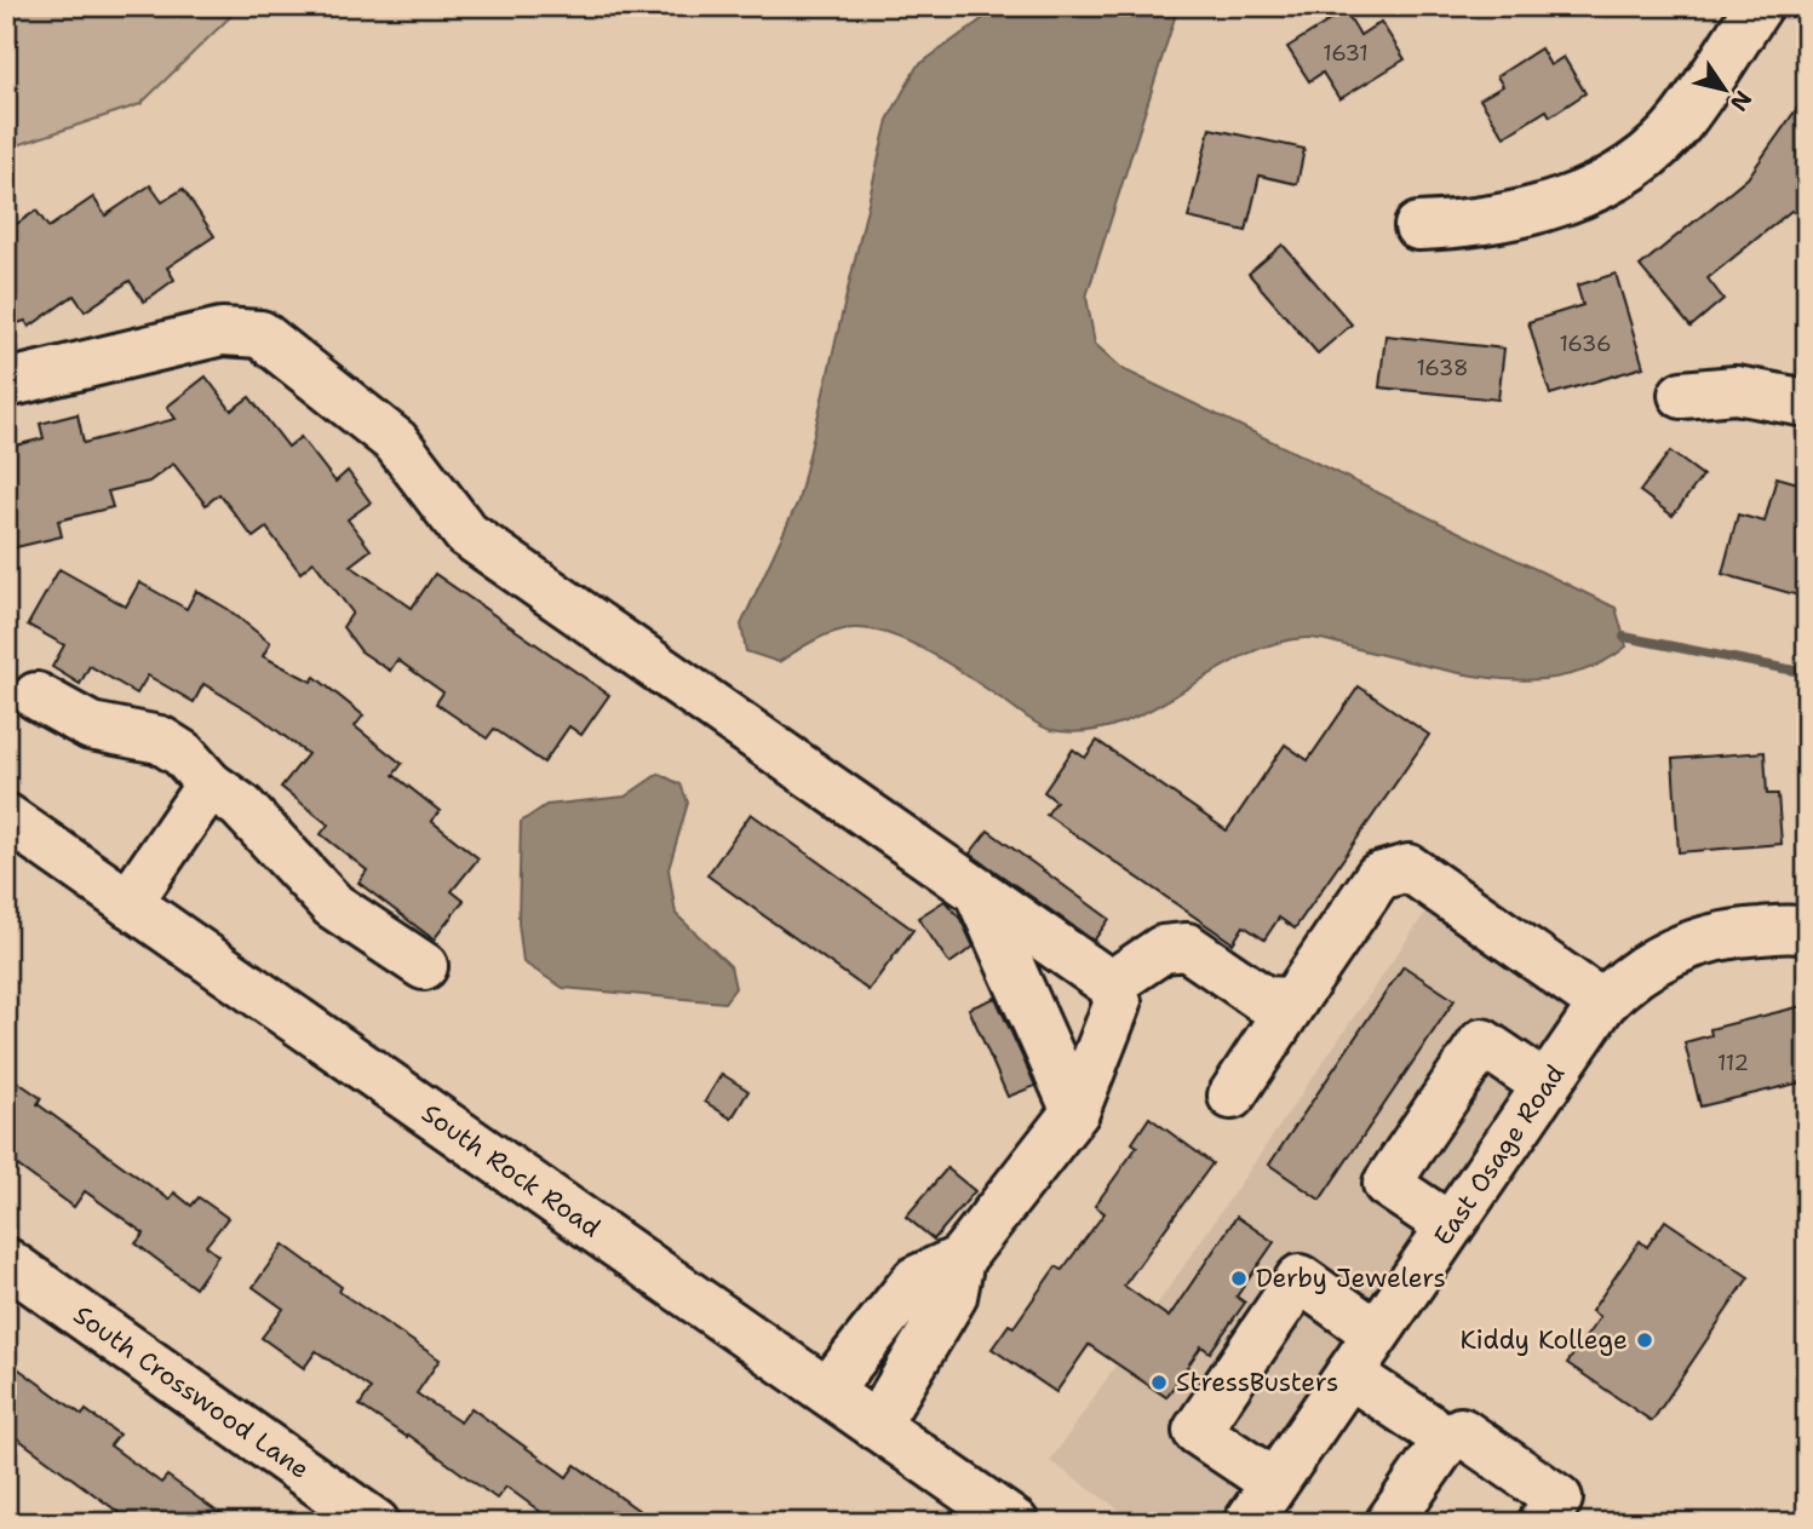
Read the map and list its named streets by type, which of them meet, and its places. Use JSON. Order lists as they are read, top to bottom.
{
  "streets": {
    "street": ["East Osage Road", "South Rock Road", "South Crosswood Lane"]
  },
  "places": ["Derby Jewelers", "Kiddy Kollege", "StressBusters"],
  "house_numbers": [
    "1631",
    "1636",
    "1638",
    "112"
  ],
  "north": "bottom right"
}
